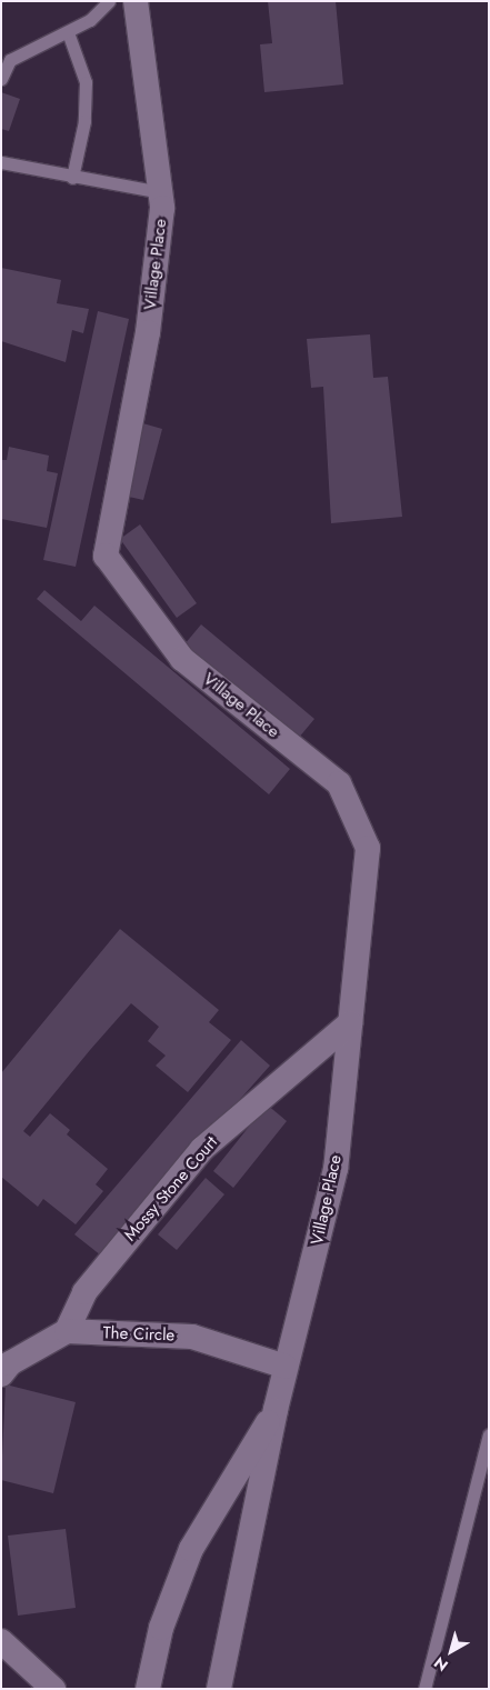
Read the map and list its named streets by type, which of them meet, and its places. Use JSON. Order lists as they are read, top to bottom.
{
  "streets": {
    "street": ["Village Place", "Mossy Stone Court", "The Circle"]
  },
  "crossings": [
    ["Village Place", "Mossy Stone Court"],
    ["Village Place", "The Circle"],
    ["Mossy Stone Court", "The Circle"]
  ],
  "north": "bottom left"
}
